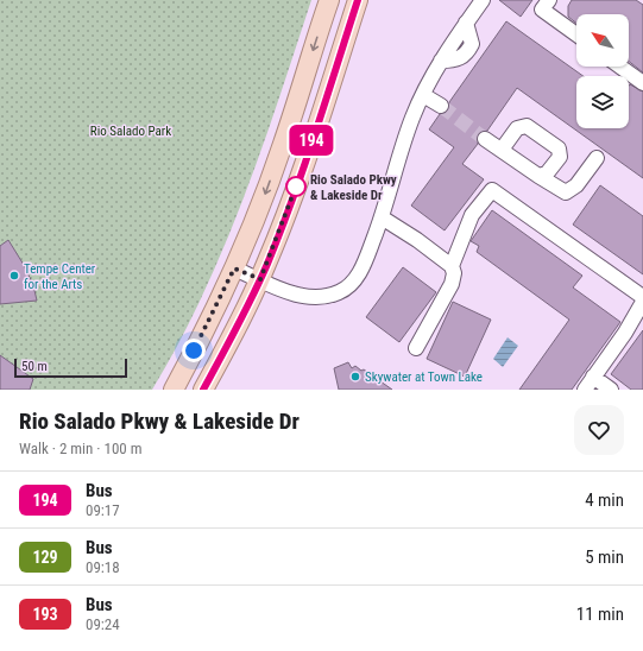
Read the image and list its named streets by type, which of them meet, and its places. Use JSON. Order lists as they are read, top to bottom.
{
  "parks": ["Rio Salado Park"],
  "places": ["Rio Salado Pkwy & Lakeside Dr", "Tempe Center for the Arts", "Skywater at Town Lake"],
  "lines": ["bus line 194"],
  "scale_bar": "50 m",
  "north": "top left",
  "page": {
    "on_map": "194",
    "scale": "50 m",
    "heading": ["Rio Salado Pkwy & Lakeside Dr", "Walk · 2 min · 100 m"],
    "list": [
      {
        "mark": "194",
        "name": "Bus",
        "note": "09:17",
        "value": "4 min"
      },
      {
        "mark": "129",
        "name": "Bus",
        "note": "09:18",
        "value": "5 min"
      },
      {
        "mark": "193",
        "name": "Bus",
        "note": "09:24",
        "value": "11 min"
      }
    ]
  }
}
